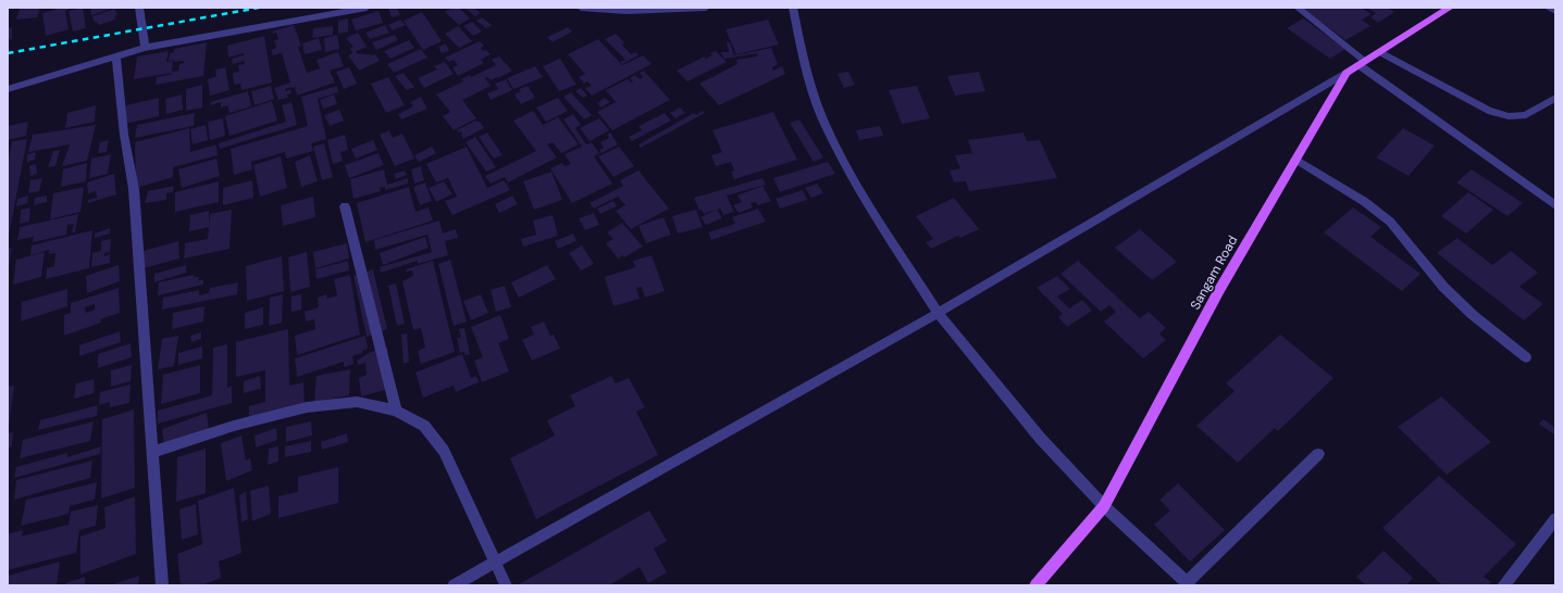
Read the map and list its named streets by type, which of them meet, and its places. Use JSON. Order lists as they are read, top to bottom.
{
  "streets": {
    "main road": ["Sangam Road"]
  }
}
